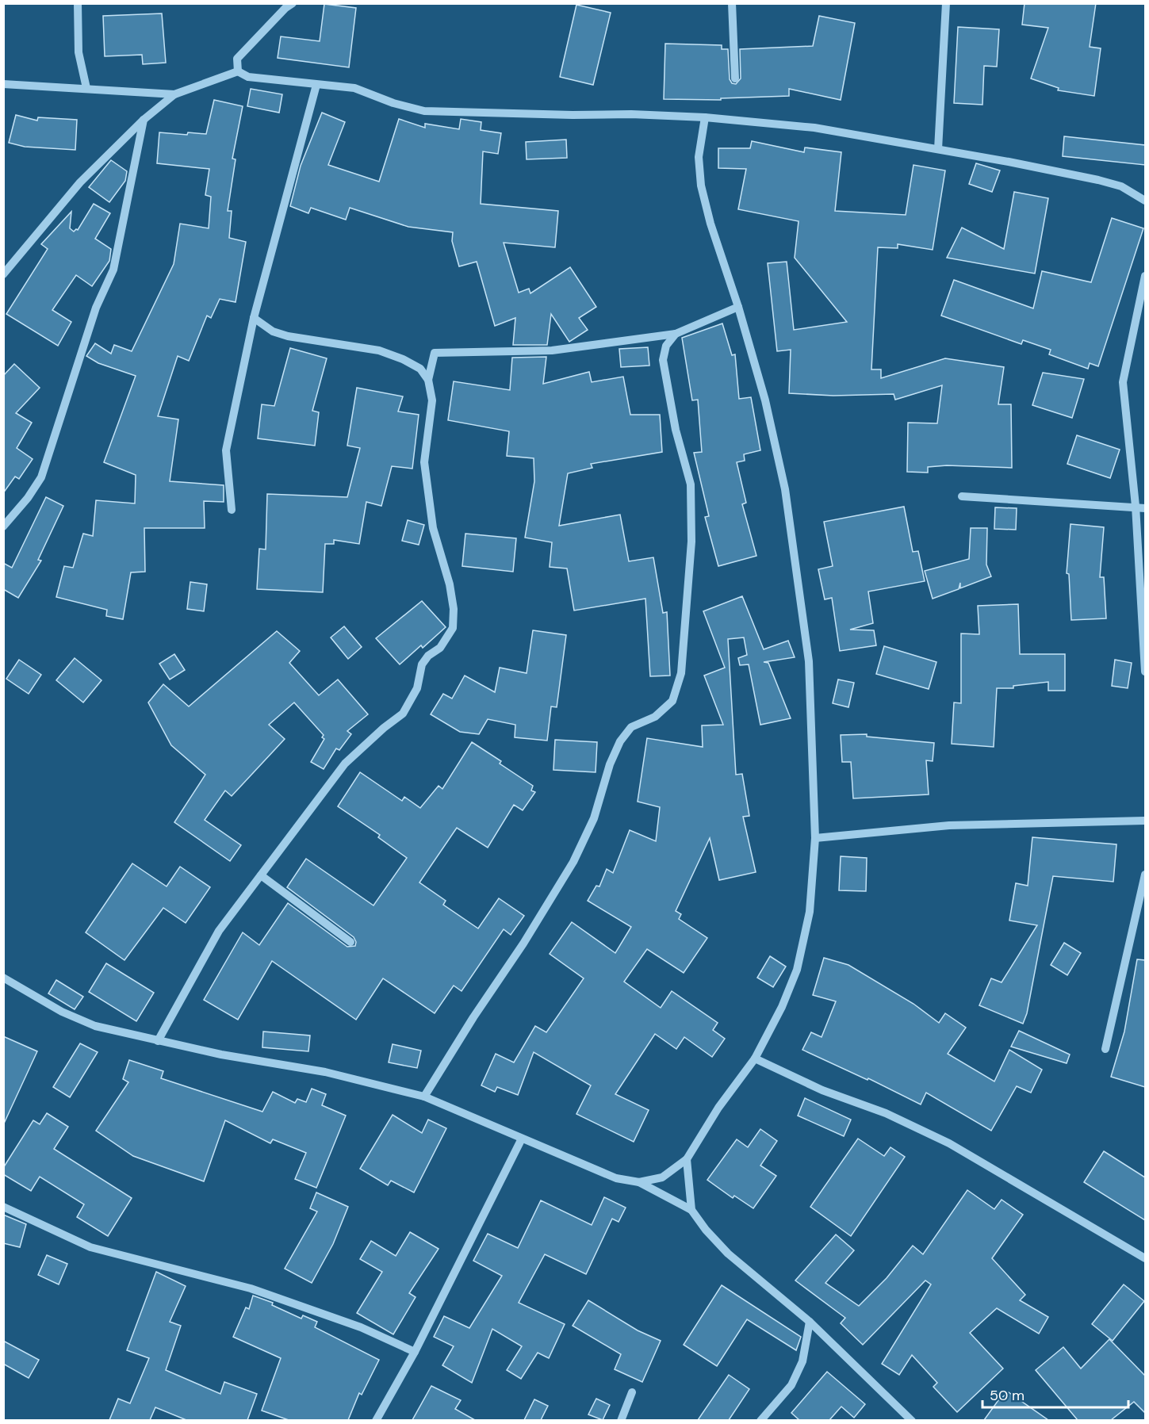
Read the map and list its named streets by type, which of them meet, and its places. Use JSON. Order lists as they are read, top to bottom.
{
  "scale_bar": "50 m"
}
